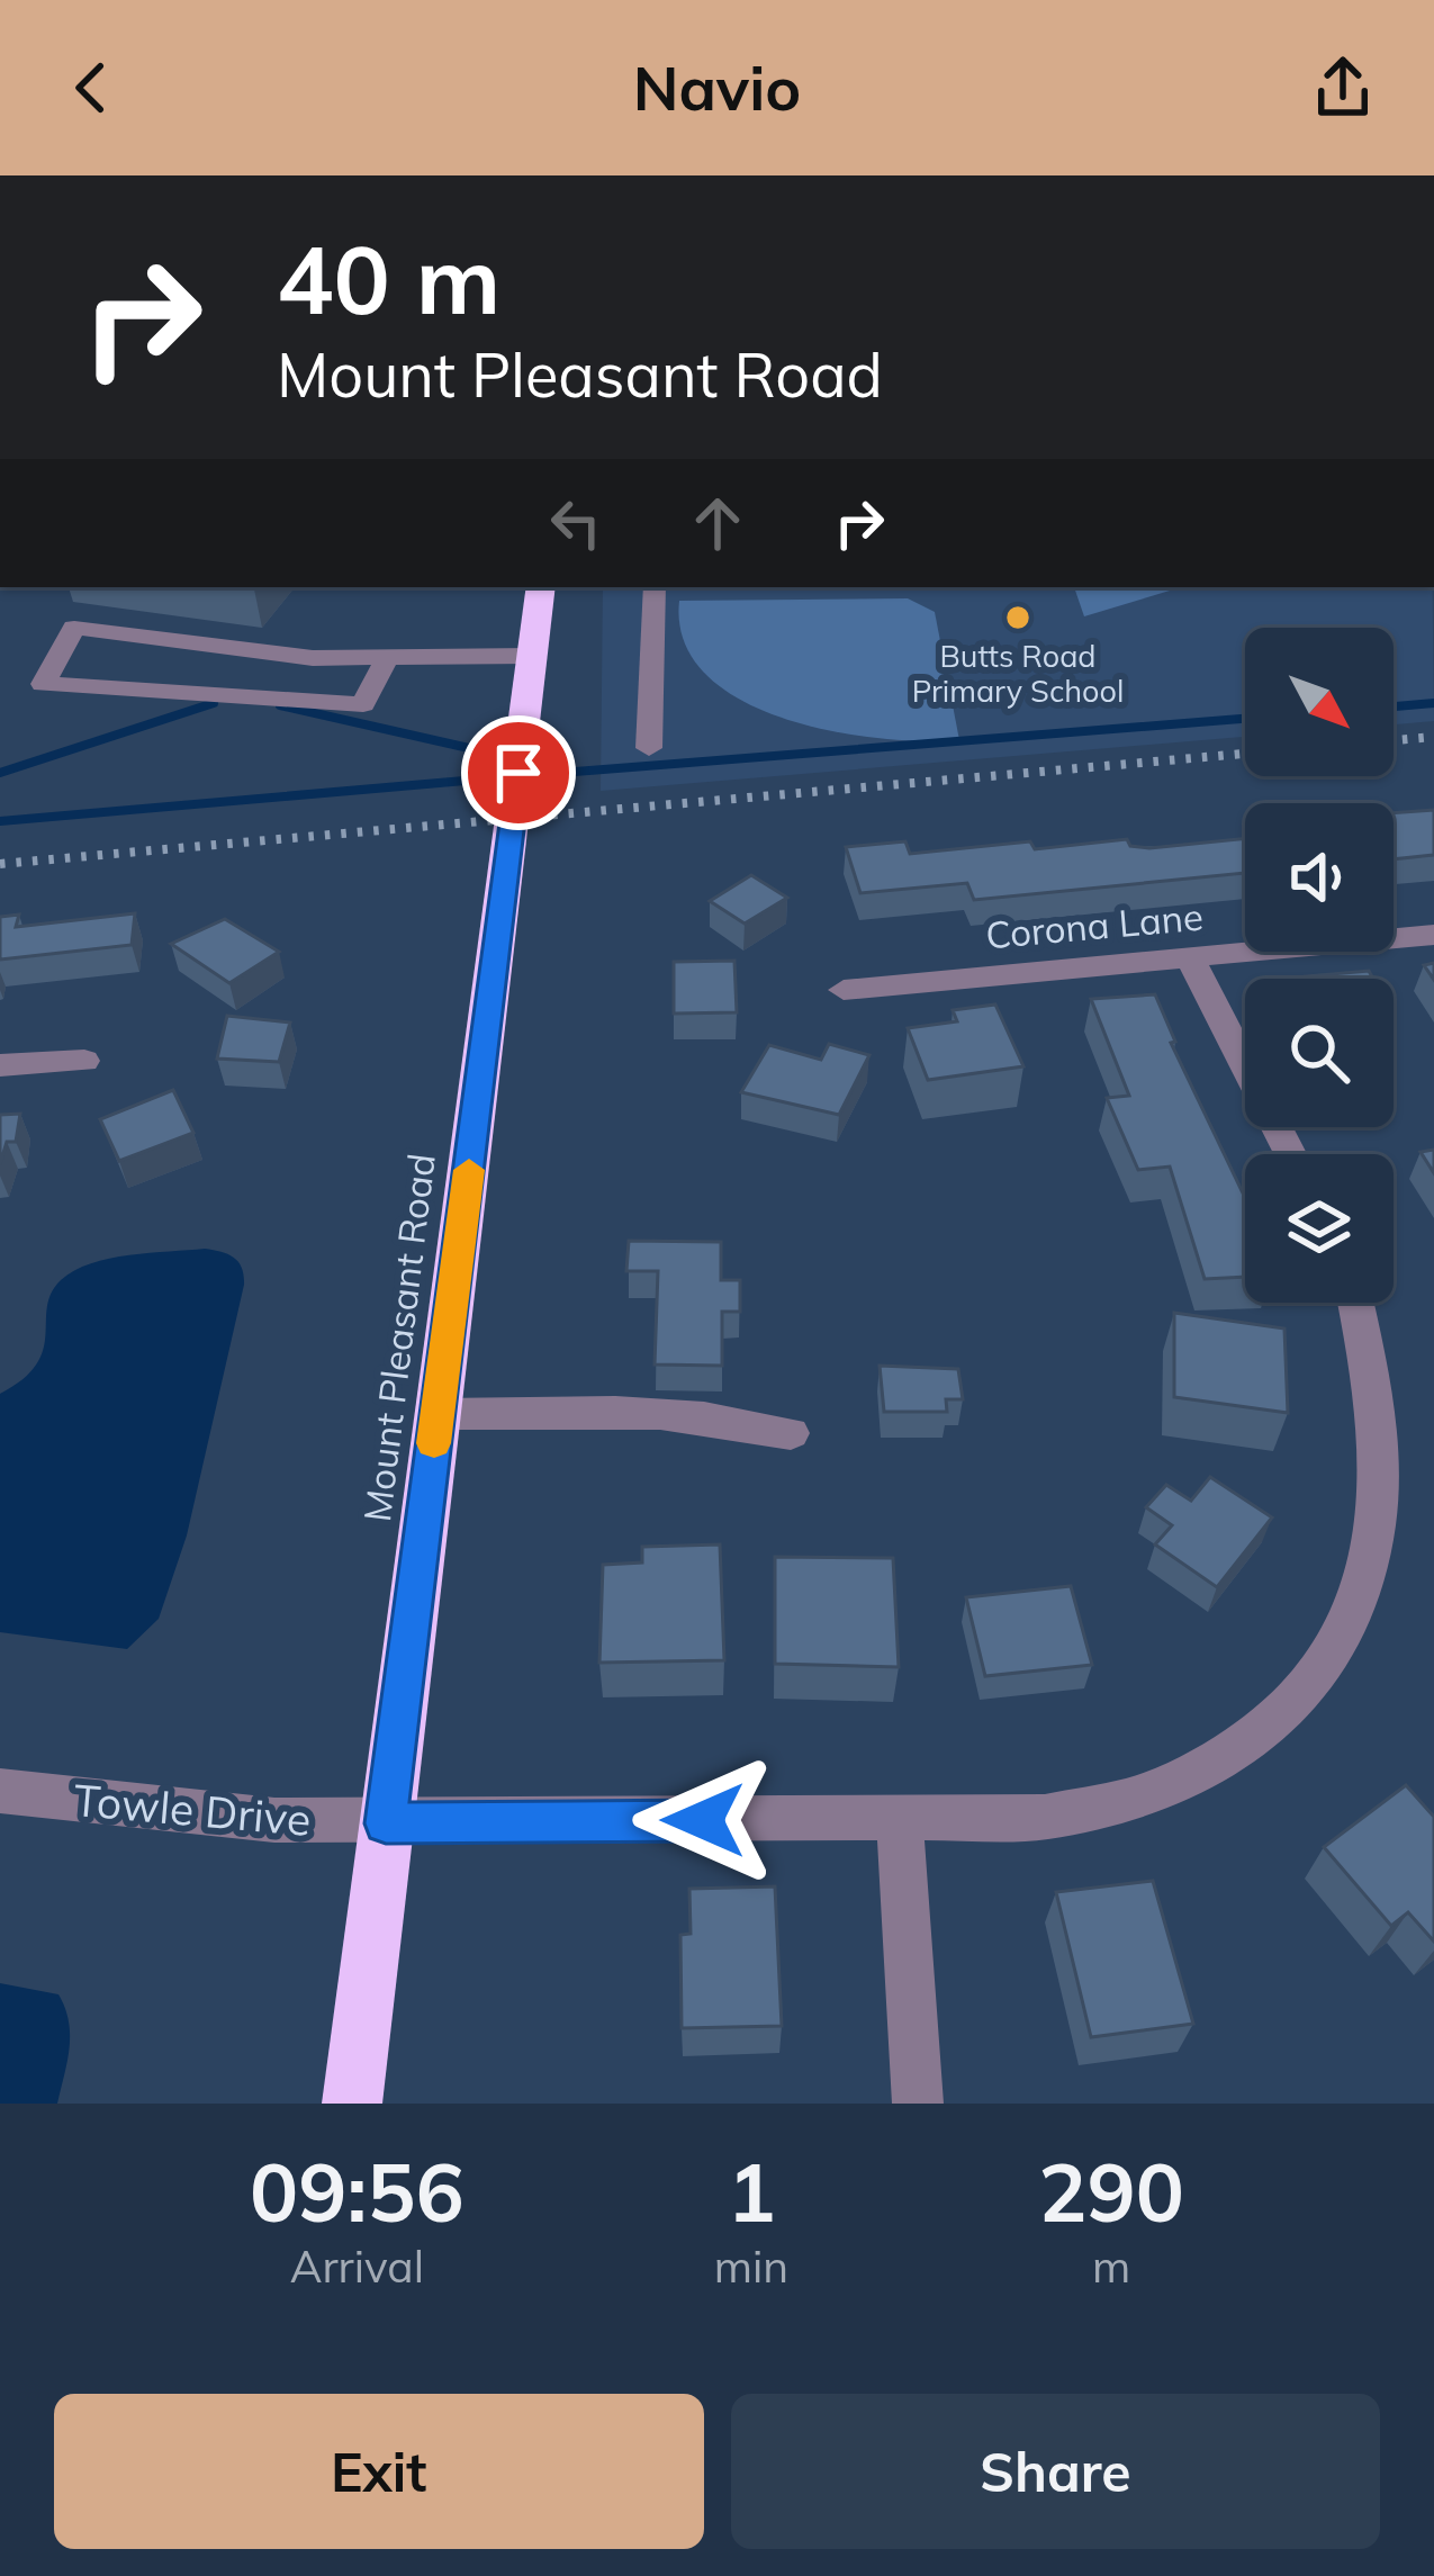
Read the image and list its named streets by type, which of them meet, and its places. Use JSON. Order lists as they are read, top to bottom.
{
  "streets": {
    "highway": ["Mount Pleasant Road"],
    "street": ["Corona Lane", "Towle Drive"]
  },
  "crossings": [
    ["Mount Pleasant Road", "Towle Drive"]
  ],
  "places": ["Butts Road Primary School"],
  "north": "bottom right",
  "page": {
    "header": "Navio",
    "turn": ["40 m", "Mount Pleasant Road"],
    "eta": [
      "09:56",
      "Arrival",
      "1",
      "min",
      "290",
      "m"
    ],
    "buttons": ["Exit", "Share"]
  }
}
